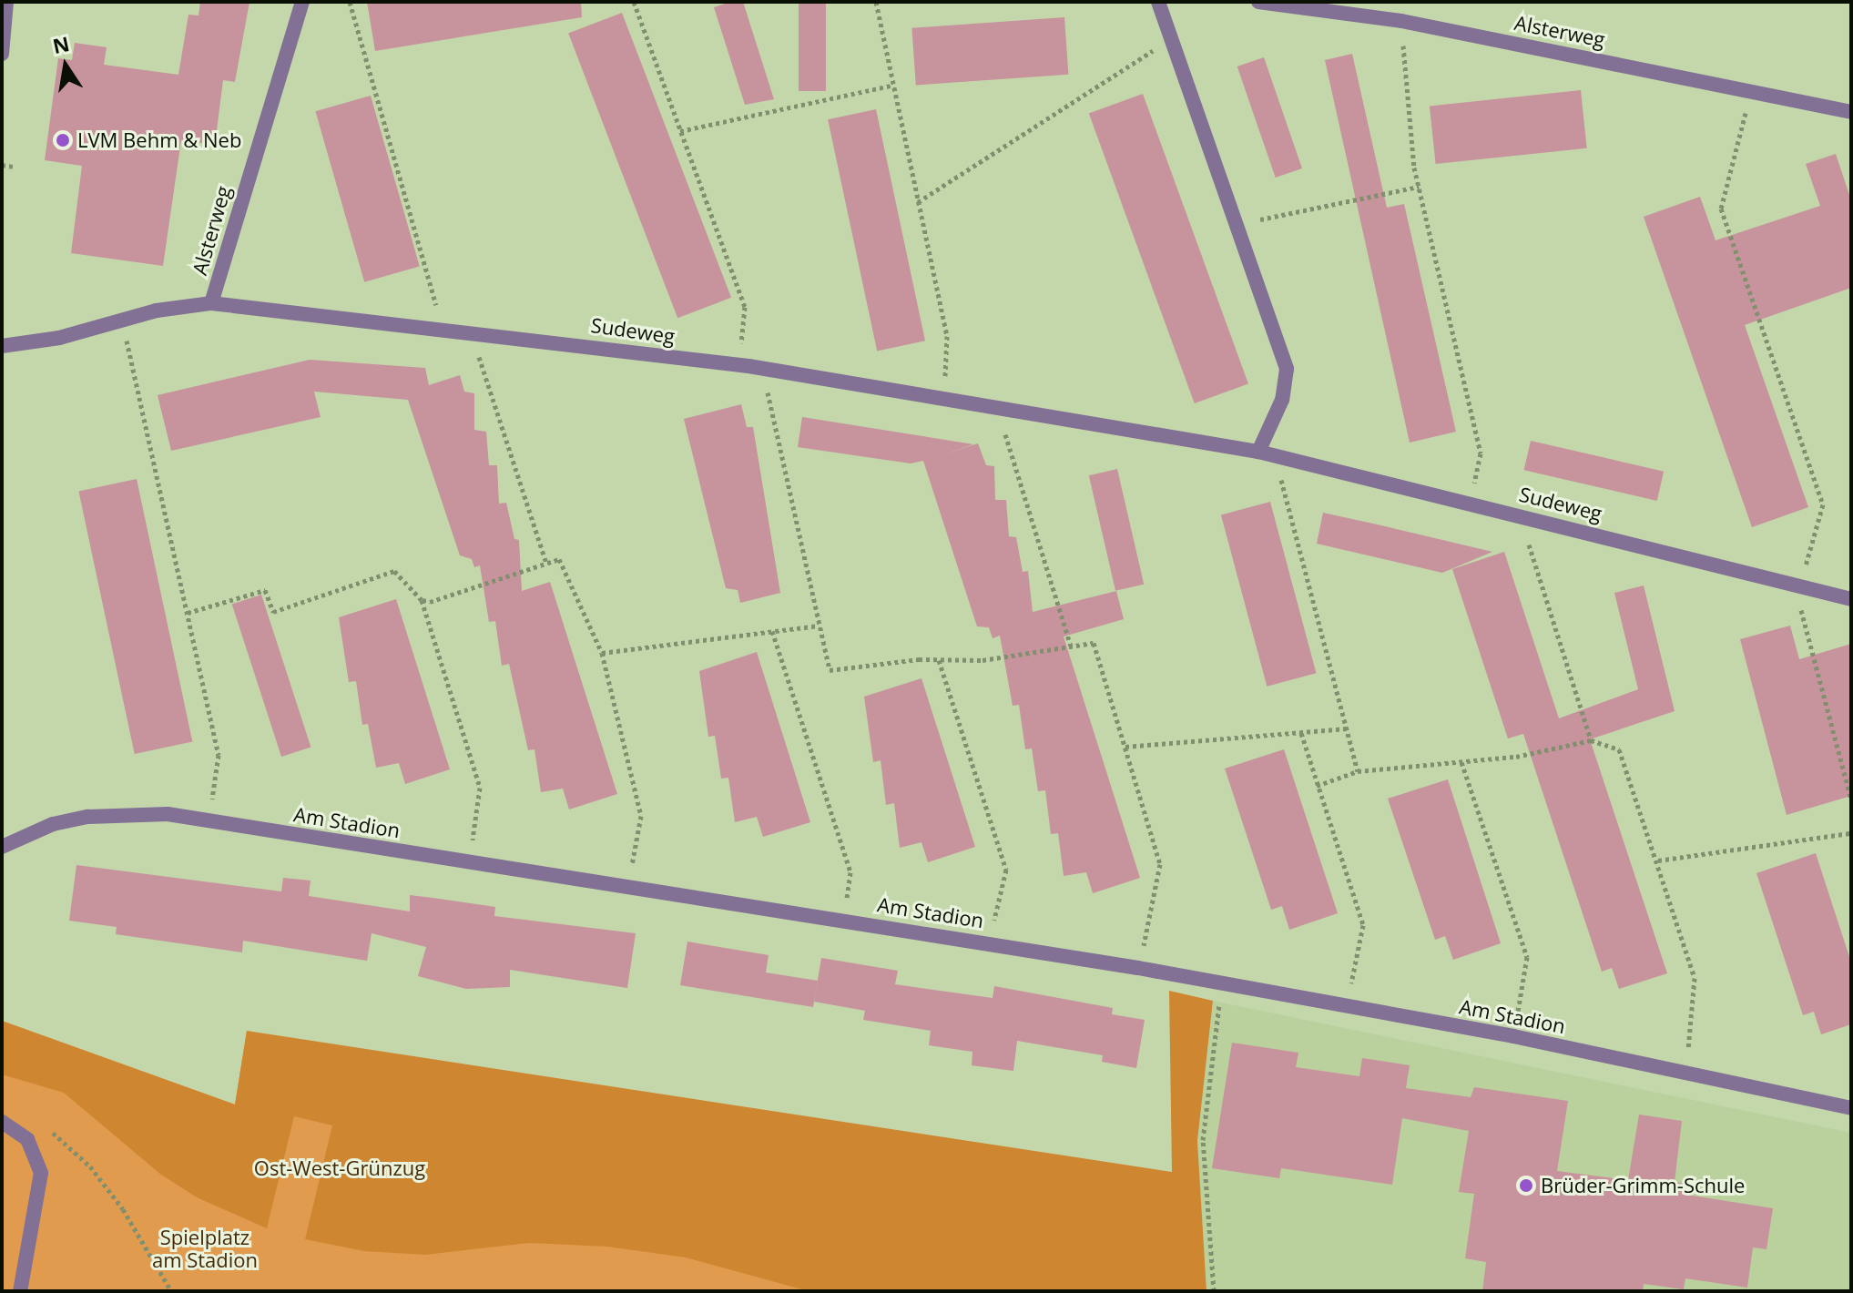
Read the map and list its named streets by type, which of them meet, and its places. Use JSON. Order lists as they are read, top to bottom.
{
  "streets": {
    "street": ["Alsterweg", "Sudeweg", "Am Stadion"]
  },
  "crossings": [
    ["Alsterweg", "Sudeweg"]
  ],
  "parks": ["Ost-West-Grünzug", "Spielplatz am Stadion"],
  "places": ["LVM Behm & Neb", "Brüder-Grimm-Schule"],
  "north": "top"
}
